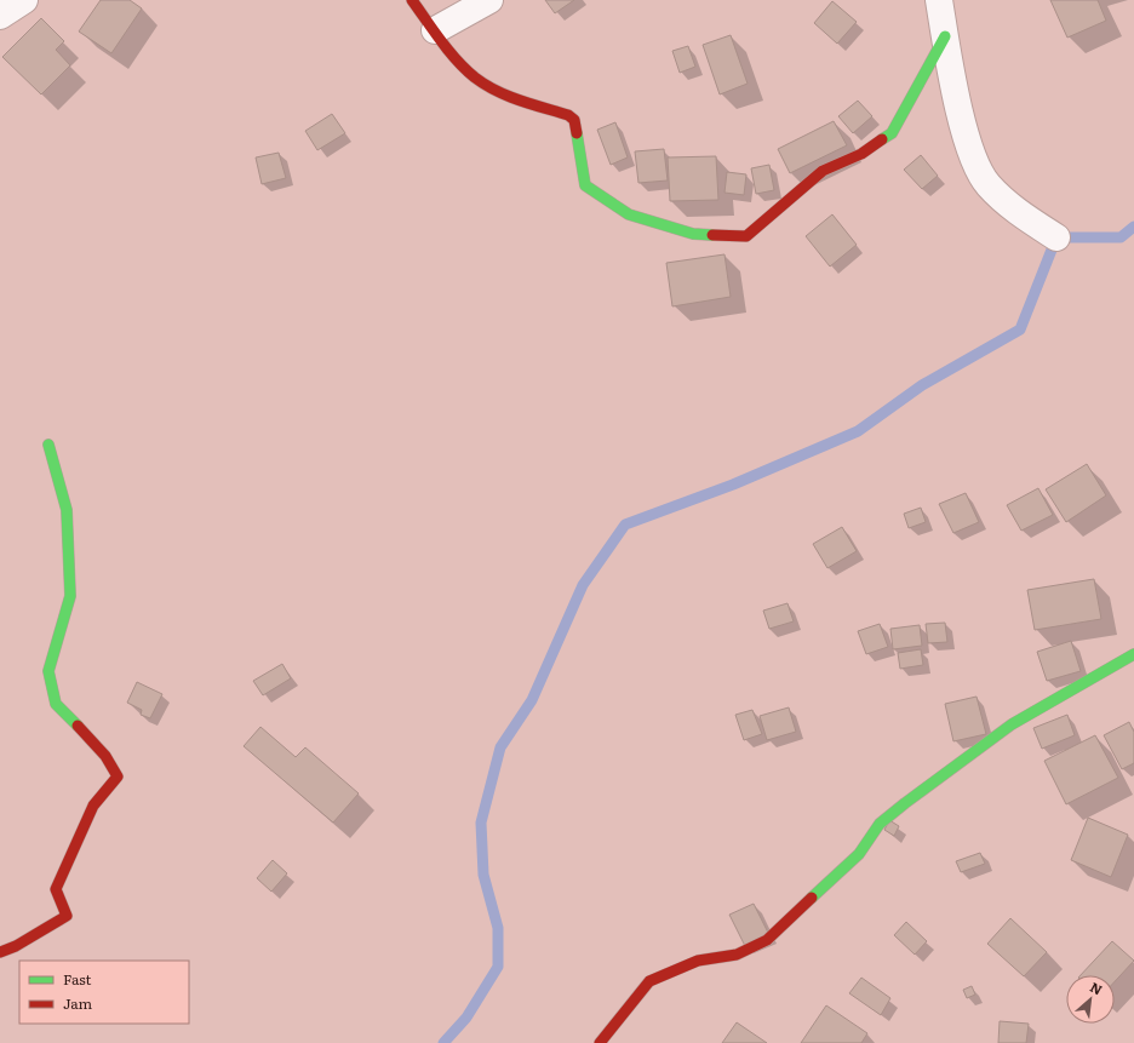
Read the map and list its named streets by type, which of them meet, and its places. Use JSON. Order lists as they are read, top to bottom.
{
  "legend": ["Fast", "Jam"],
  "north": "top right"
}
